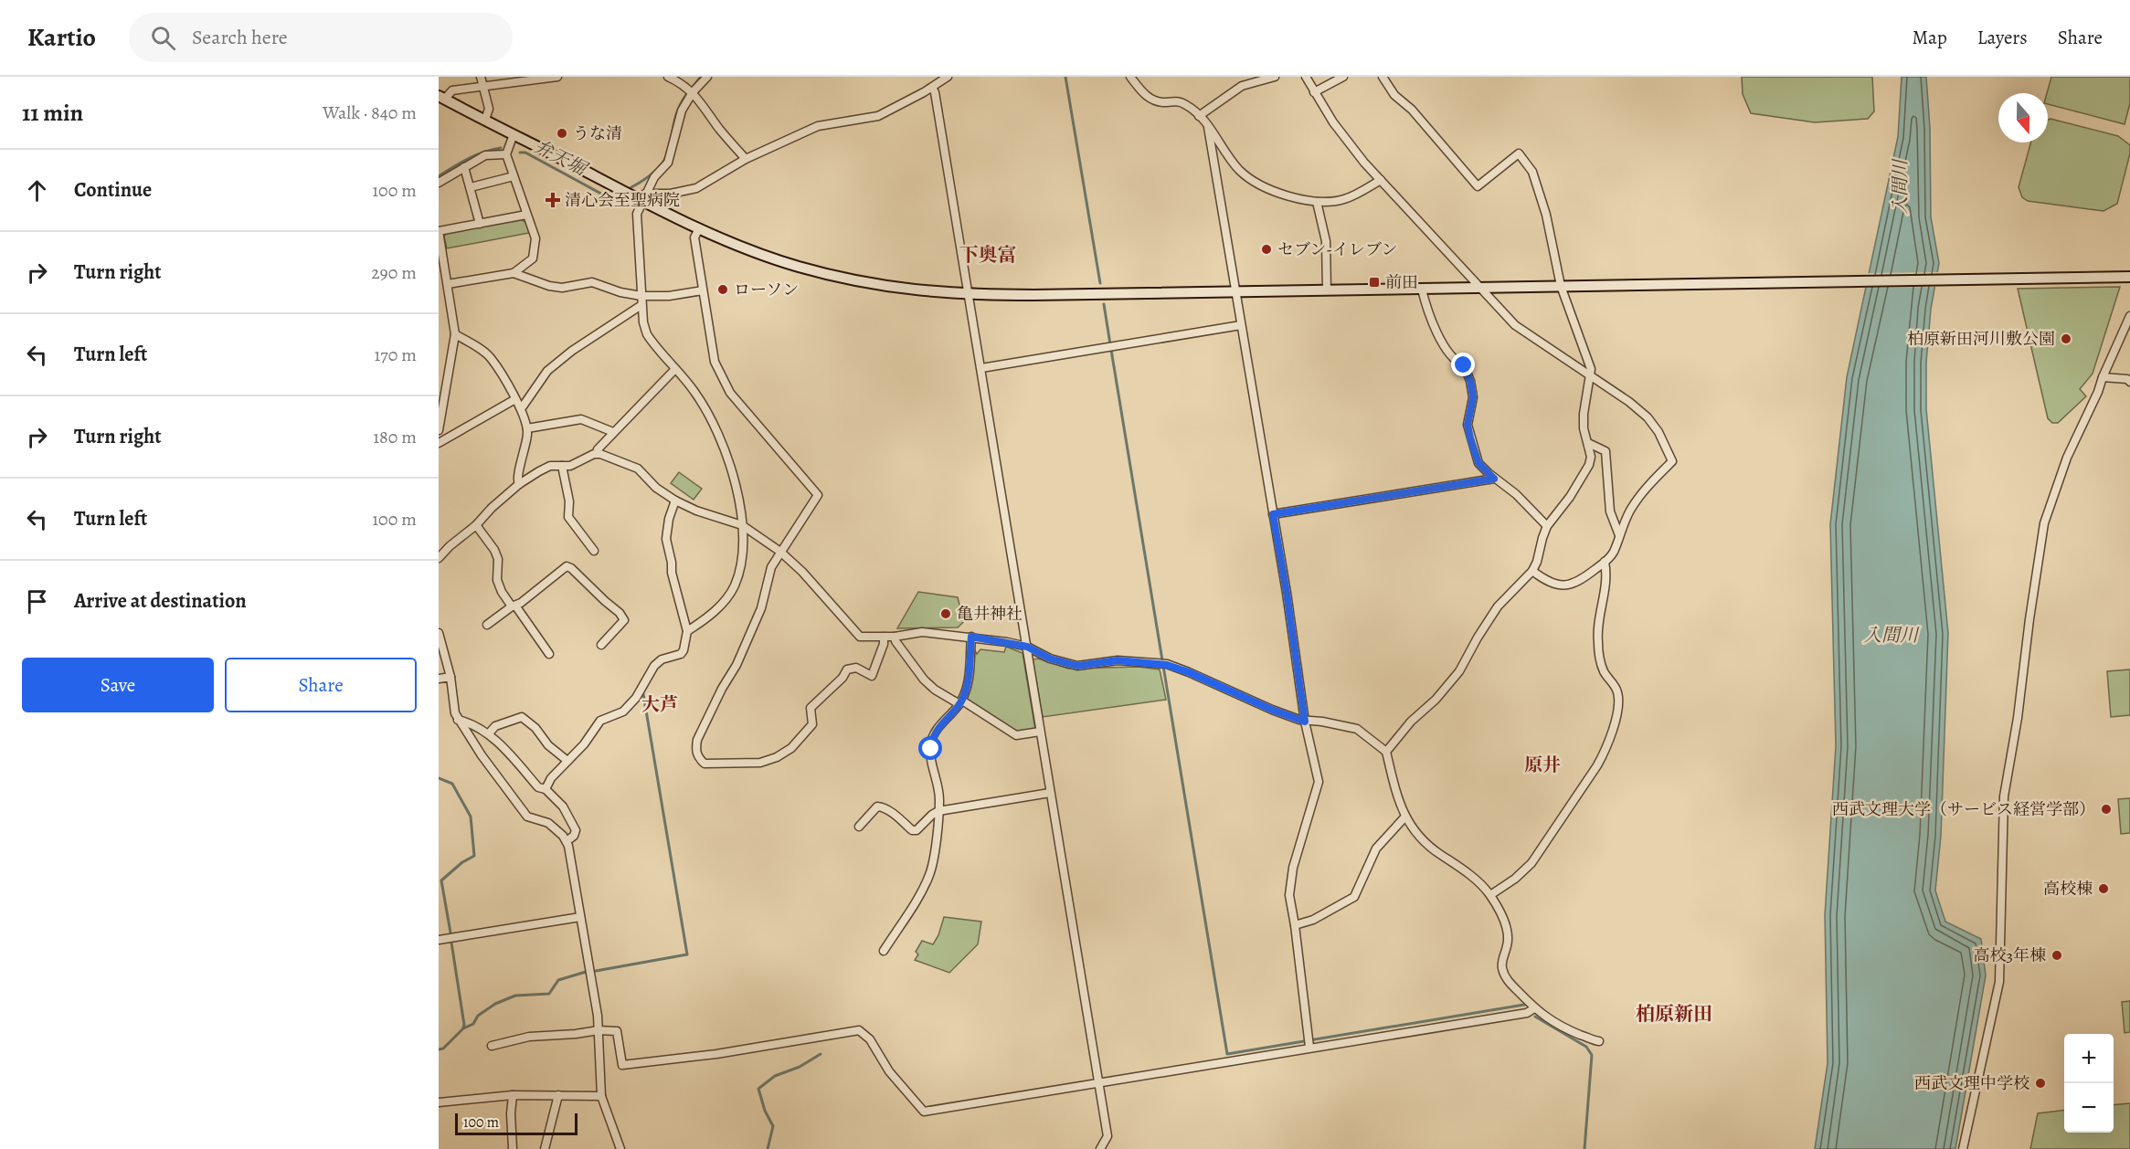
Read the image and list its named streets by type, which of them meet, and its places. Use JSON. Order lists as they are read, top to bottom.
{
  "districts": [
    "下奥富",
    "大芦",
    "原井",
    "柏原新田"
  ],
  "water": ["弁天堀", "入間川"],
  "places": {
    "other": [
      "うな清",
      "セブン-イレブン",
      "ローソン",
      "柏原新田河川敷公園",
      "亀井神社",
      "西武文理大学（サービス経営学部）",
      "高校棟",
      "高校3年棟",
      "西武文理中学校"
    ],
    "health": ["清心会至聖病院"],
    "transit": ["前田"]
  },
  "scale_bar": "100 m",
  "north": "bottom",
  "page": {
    "header": "Kartio",
    "search": "Search here",
    "nav": ["Map", "Layers", "Share"],
    "heading": ["11 min", "Walk · 840 m"],
    "list": [
      ["Continue", "100 m"],
      ["Turn right", "290 m"],
      ["Turn left", "170 m"],
      ["Turn right", "180 m"],
      ["Turn left", "100 m"],
      "Arrive at destination"
    ],
    "buttons": ["Save", "Share"],
    "map_buttons": ["+", "−"],
    "scale": "100 m"
  }
}
